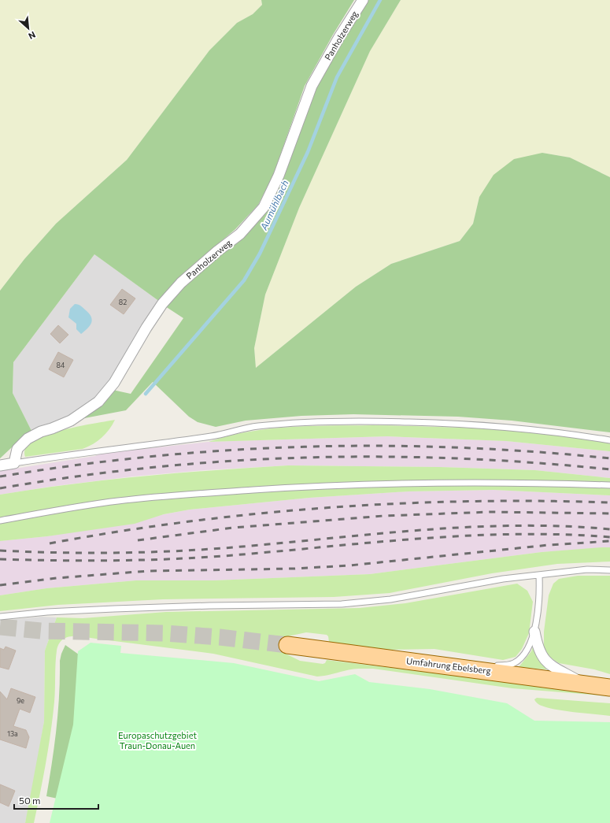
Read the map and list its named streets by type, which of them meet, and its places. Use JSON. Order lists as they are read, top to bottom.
{
  "streets": {
    "main road": ["Umfahrung Ebelsberg"],
    "street": ["Panholzerweg"]
  },
  "water": ["Aumühlbach"],
  "parks": ["Europaschutzgebiet Traun-Donau-Auen"],
  "house_numbers": [
    "82",
    "84",
    "9e",
    "13a"
  ],
  "scale_bar": "50 m",
  "north": "bottom right"
}
